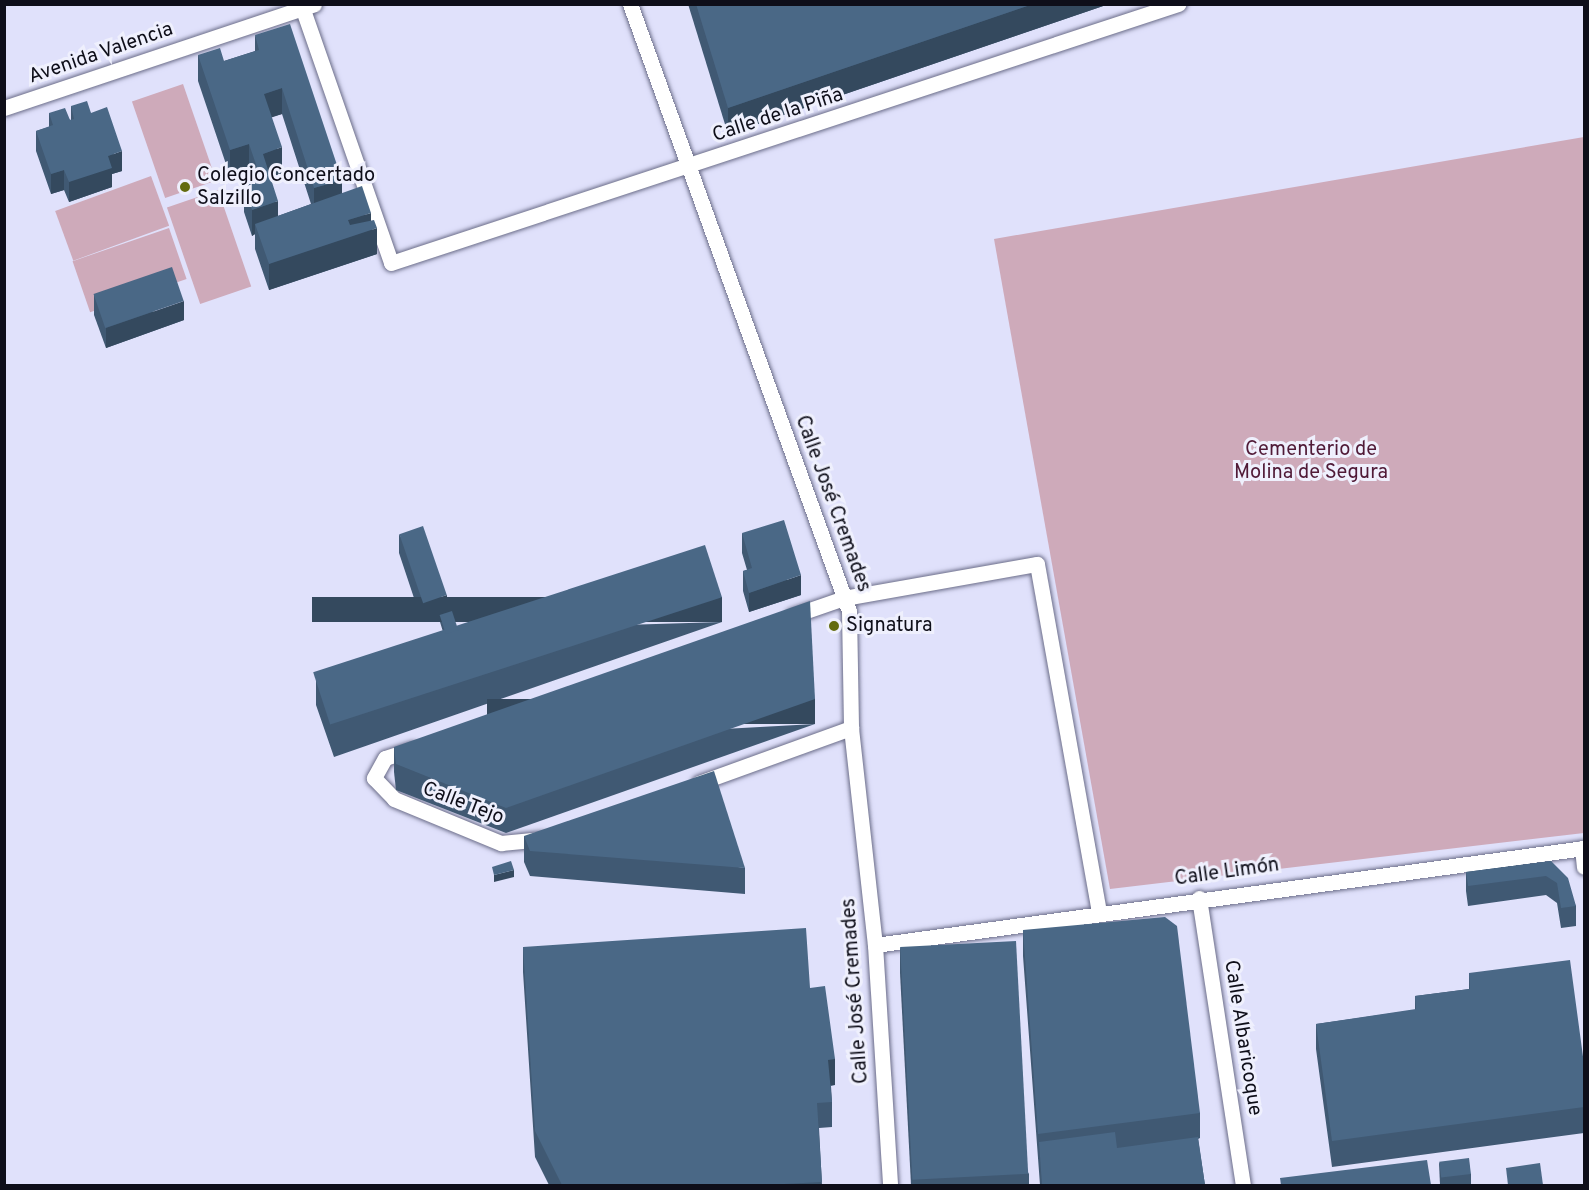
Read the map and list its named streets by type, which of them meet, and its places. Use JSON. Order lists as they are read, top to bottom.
{
  "streets": {
    "street": [
      "Avenida Valencia",
      "Calle de la Piña",
      "Calle José Cremades",
      "Calle Tejo",
      "Calle Limón",
      "Calle Albaricoque"
    ]
  },
  "crossings": [
    ["Avenida Valencia", "Calle de la Piña"],
    ["Calle de la Piña", "Calle José Cremades"],
    ["Calle José Cremades", "Calle Limón"],
    ["Calle Limón", "Calle Albaricoque"]
  ],
  "parks": ["Cementerio de Molina de Segura"],
  "places": ["Colegio Concertado Salzillo", "Signatura"]
}
